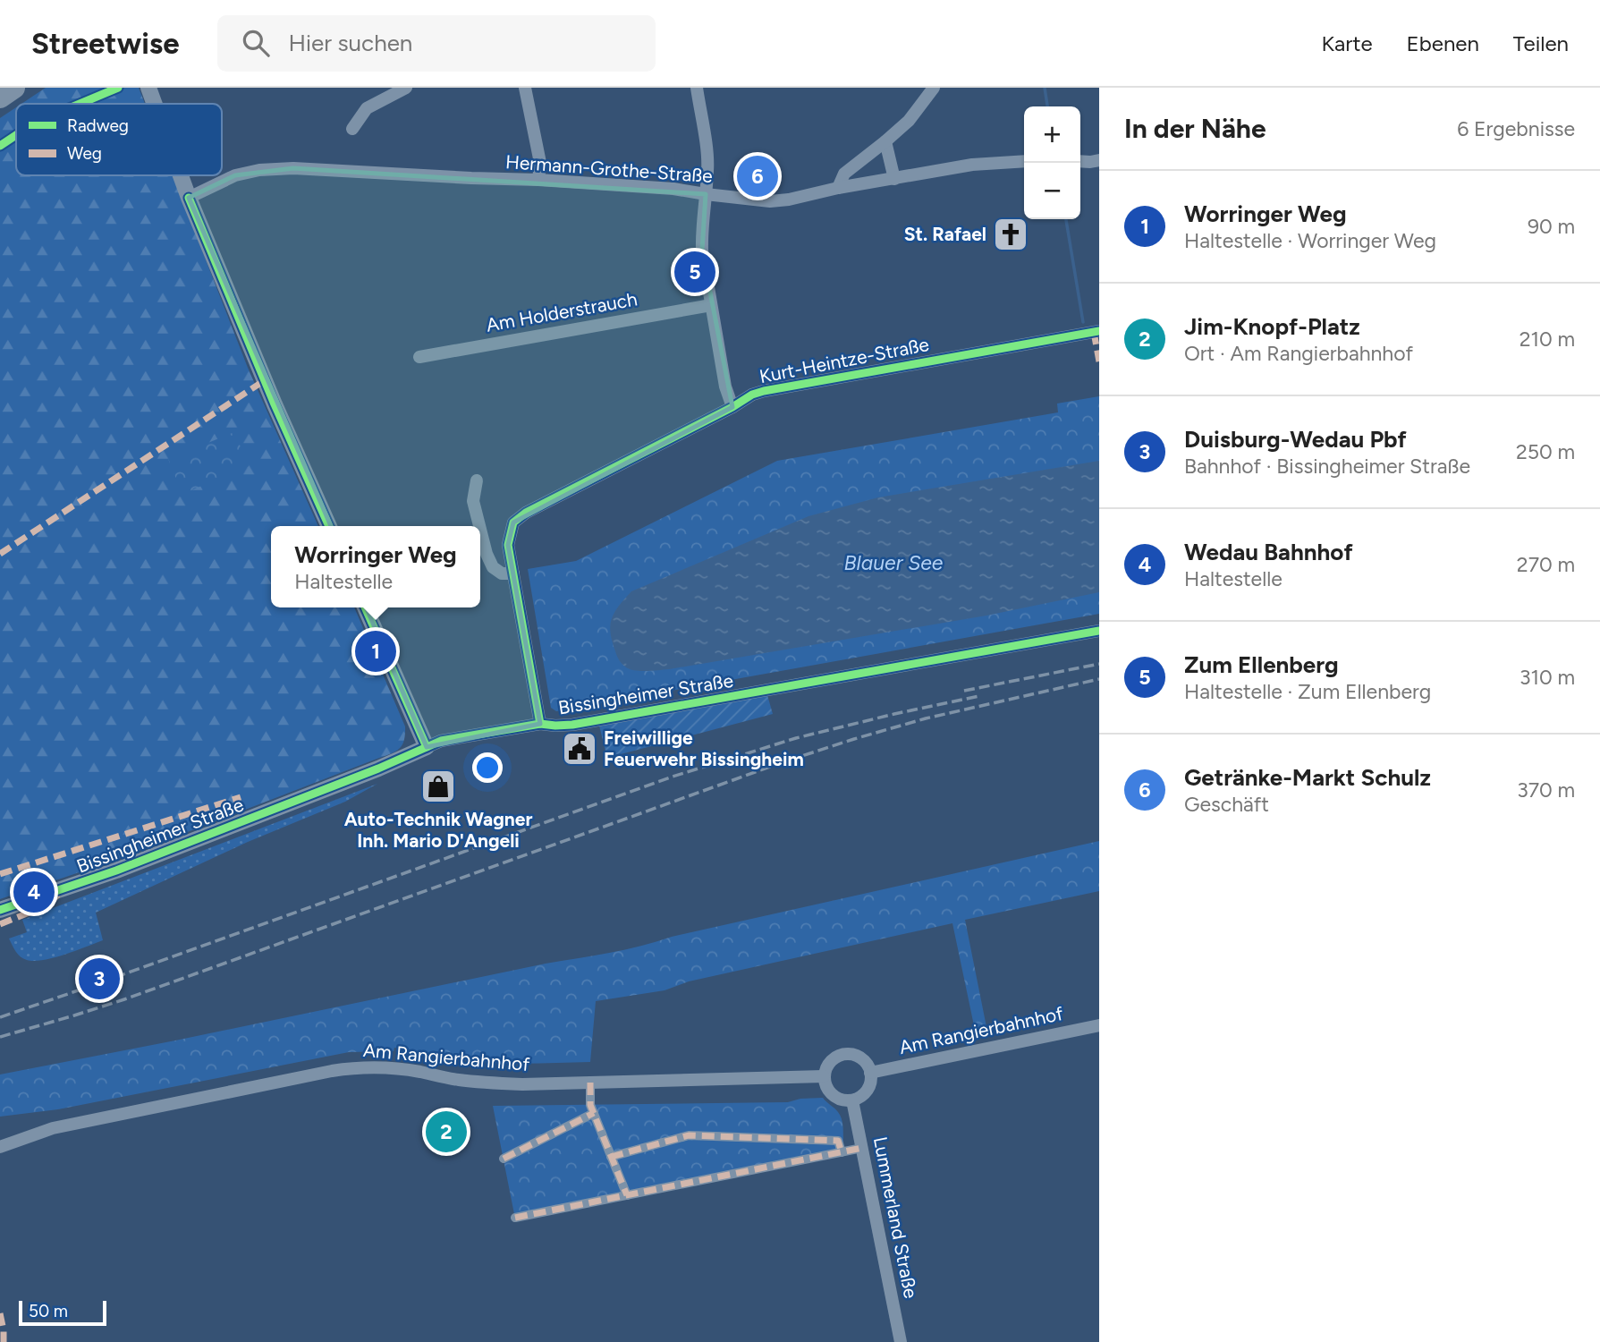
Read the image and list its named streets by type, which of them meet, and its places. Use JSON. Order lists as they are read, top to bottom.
{
  "streets": {
    "street": [
      "Hermann-Grothe-Straße",
      "Am Holderstrauch",
      "Kurt-Heintze-Straße",
      "Bissingheimer Straße",
      "Am Rangierbahnhof",
      "Lummerland Straße"
    ]
  },
  "crossings": [
    ["Am Rangierbahnhof", "Lummerland Straße"]
  ],
  "water": ["Blauer See"],
  "places": {
    "church": ["St. Rafael"],
    "public building": ["Freiwillige Feuerwehr Bissingheim"],
    "shop": ["Auto-Technik Wagner Inh. Mario D'Angeli"]
  },
  "legend": ["Radweg", "Weg"],
  "scale_bar": "50 m",
  "page": {
    "header": "Streetwise",
    "search": "Hier suchen",
    "nav": ["Karte", "Ebenen", "Teilen"],
    "heading": ["In der Nähe", "6 Ergebnisse"],
    "map_buttons": ["+", "−"],
    "pins": [
      "6",
      "5",
      "1",
      "4",
      "3",
      "2"
    ],
    "list": [
      {
        "mark": "1",
        "name": "Worringer Weg",
        "note": "Haltestelle · Worringer Weg",
        "value": "90 m"
      },
      {
        "mark": "2",
        "name": "Jim-Knopf-Platz",
        "note": "Ort · Am Rangierbahnhof",
        "value": "210 m"
      },
      {
        "mark": "3",
        "name": "Duisburg-Wedau Pbf",
        "note": "Bahnhof · Bissingheimer Straße",
        "value": "250 m"
      },
      {
        "mark": "4",
        "name": "Wedau Bahnhof",
        "note": "Haltestelle",
        "value": "270 m"
      },
      {
        "mark": "5",
        "name": "Zum Ellenberg",
        "note": "Haltestelle · Zum Ellenberg",
        "value": "310 m"
      },
      {
        "mark": "6",
        "name": "Getränke-Markt Schulz",
        "note": "Geschäft",
        "value": "370 m"
      }
    ],
    "popup": ["Worringer Weg", "Haltestelle"],
    "scale": "50 m"
  }
}
